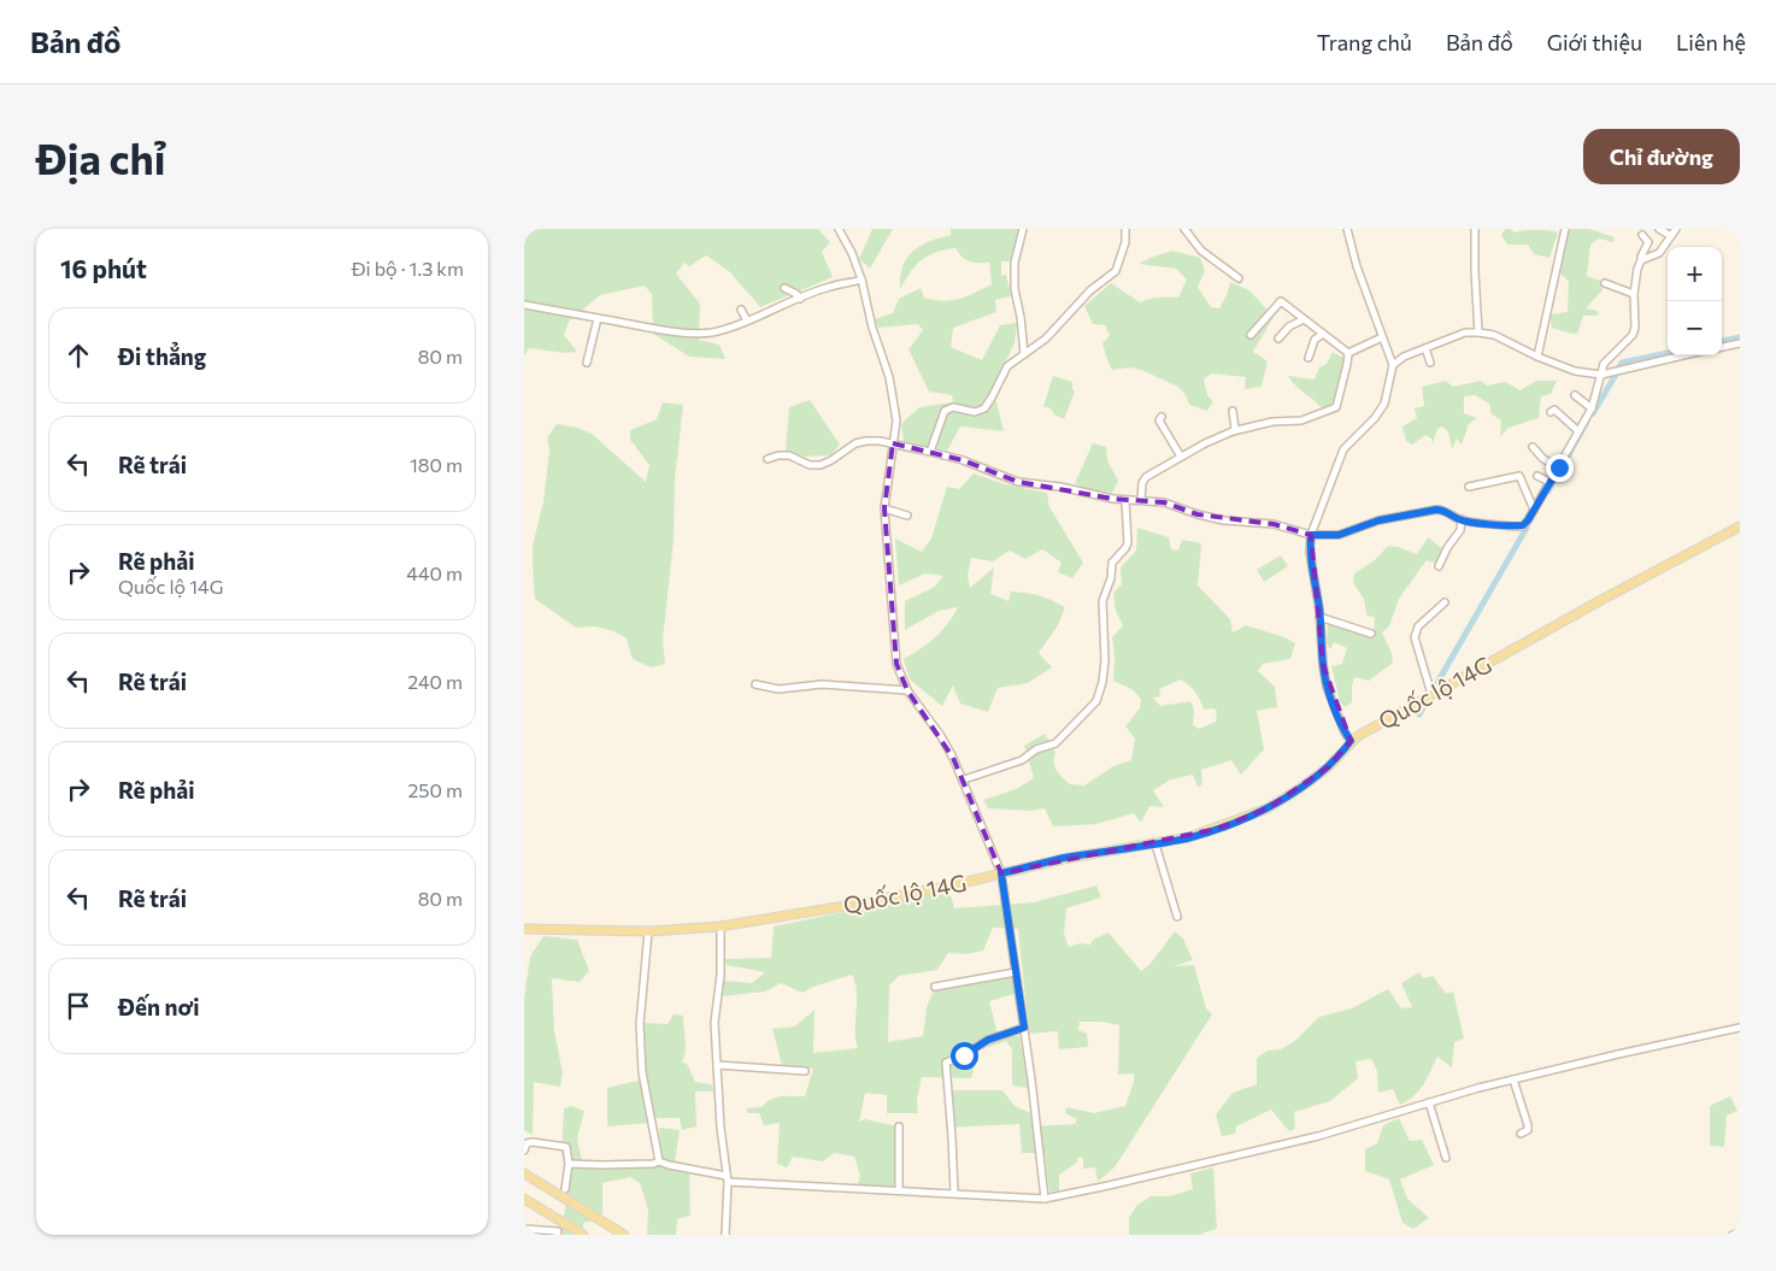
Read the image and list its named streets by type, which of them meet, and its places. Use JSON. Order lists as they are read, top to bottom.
{
  "streets": {
    "main road": ["Quốc lộ 14G"]
  },
  "page": {
    "header": "Bản đồ",
    "nav": [
      "Trang chủ",
      "Bản đồ",
      "Giới thiệu",
      "Liên hệ"
    ],
    "buttons": "Chỉ đường",
    "title": "Địa chỉ",
    "heading": ["16 phút", "Đi bộ · 1.3 km"],
    "map_buttons": ["+", "−"],
    "list": [
      ["Đi thẳng", "80 m"],
      ["Rẽ trái", "180 m"],
      ["Rẽ phải", "Quốc lộ 14G", "440 m"],
      ["Rẽ trái", "240 m"],
      ["Rẽ phải", "250 m"],
      ["Rẽ trái", "80 m"],
      "Đến nơi"
    ]
  }
}
